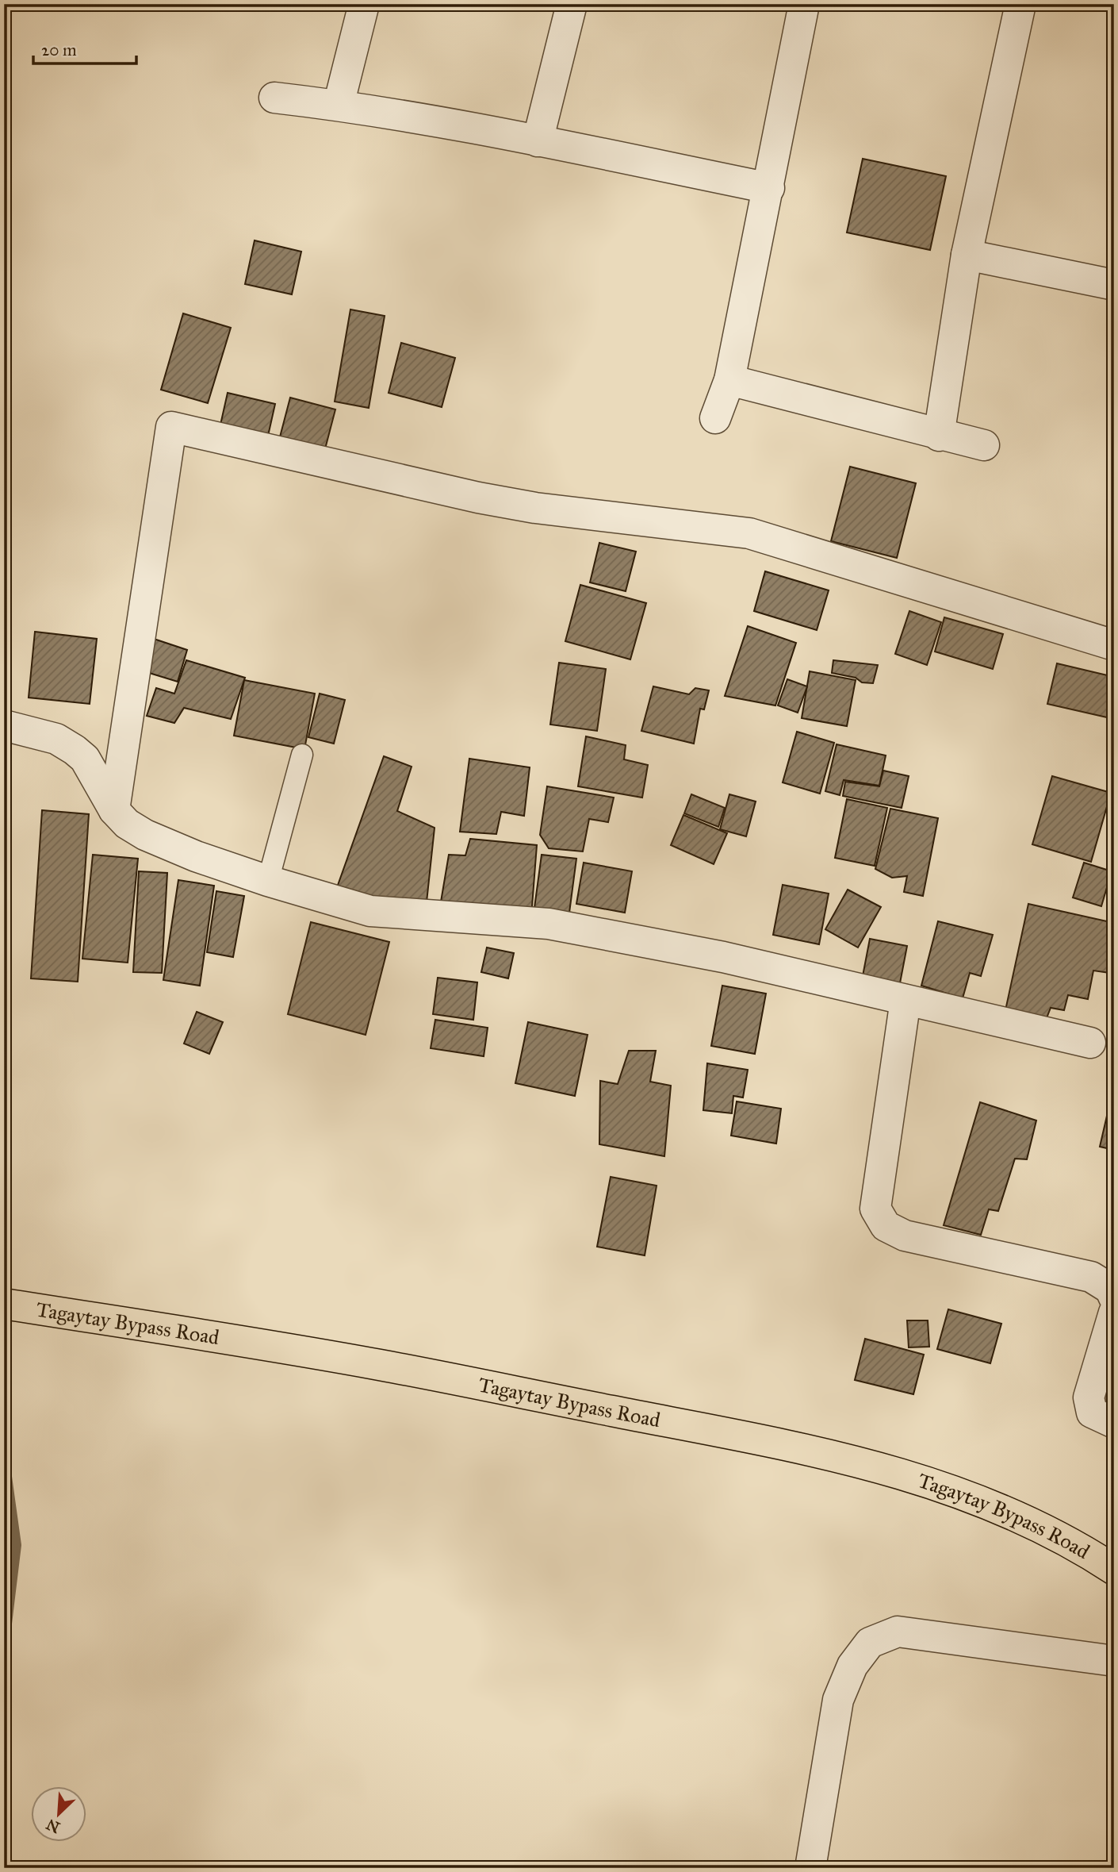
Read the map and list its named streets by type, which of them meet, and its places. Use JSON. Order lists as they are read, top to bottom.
{
  "streets": {
    "main road": ["Tagaytay Bypass Road"]
  },
  "scale_bar": "20 m",
  "north": "bottom left"
}
